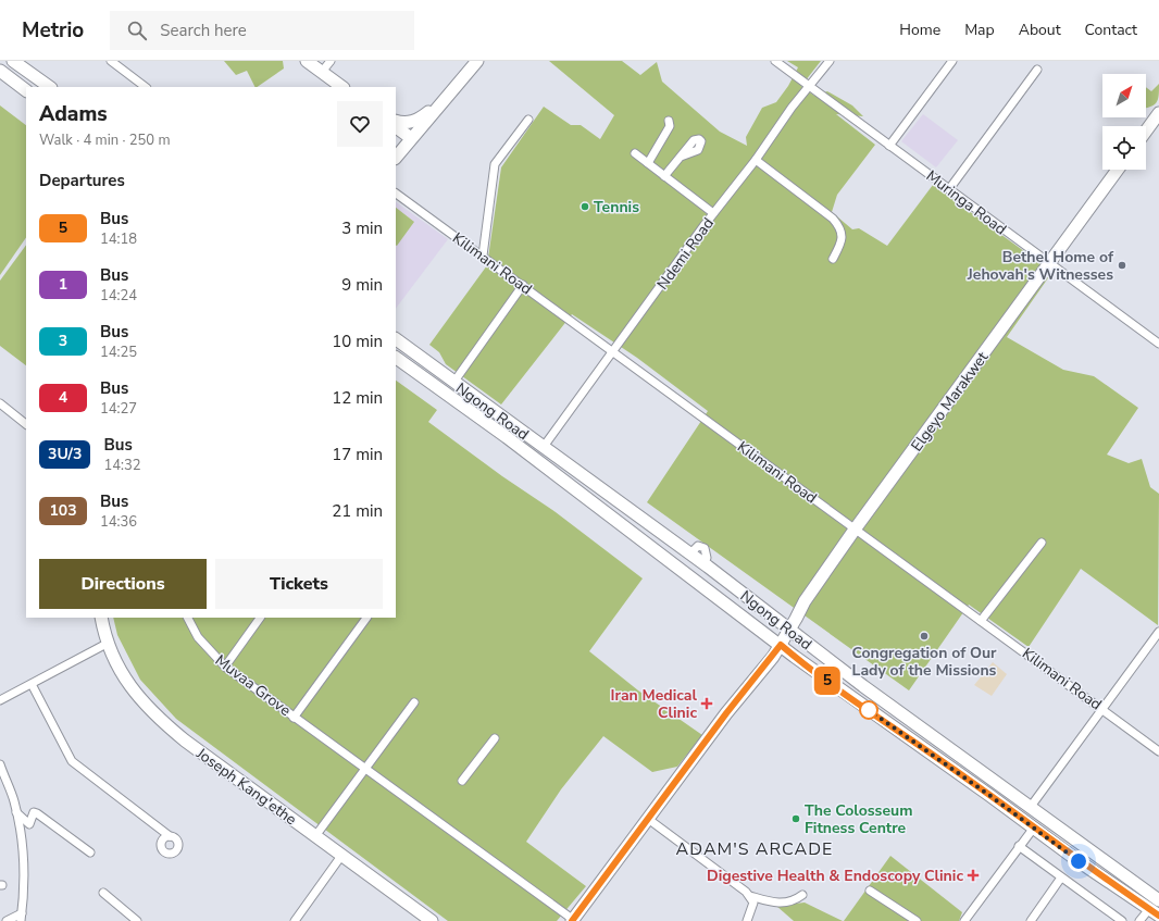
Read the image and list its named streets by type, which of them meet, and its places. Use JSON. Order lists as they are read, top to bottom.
{
  "streets": {
    "main road": ["Elgeyo Marakwet", "Ngong Road", "Joseph Kang'ethe"],
    "street": [
      "Muringa Road",
      "Ndemi Road",
      "Kilimani Road",
      "Muvaa Grove"
    ]
  },
  "crossings": [
    ["Muringa Road", "Ndemi Road"],
    ["Muringa Road", "Elgeyo Marakwet"],
    ["Ndemi Road", "Kilimani Road"],
    ["Ndemi Road", "Ngong Road"],
    ["Kilimani Road", "Elgeyo Marakwet"],
    ["Elgeyo Marakwet", "Ngong Road"]
  ],
  "districts": ["ADAM'S ARCADE"],
  "places": {
    "other": [
      "Tennis",
      "Bethel Home of Jehovah's Witnesses",
      "Congregation of Our Lady of the Missions",
      "The Colosseum Fitness Centre"
    ],
    "health": ["Iran Medical Clinic", "Digestive Health & Endoscopy Clinic"]
  },
  "lines": ["bus line 5"],
  "north": "top right",
  "page": {
    "header": "Metrio",
    "search": "Search here",
    "nav": [
      "Home",
      "Map",
      "About",
      "Contact"
    ],
    "on_map": "5",
    "heading": [
      ["Adams", "Walk · 4 min · 250 m"],
      "Departures"
    ],
    "list": [
      {
        "mark": "5",
        "name": "Bus",
        "note": "14:18",
        "value": "3 min"
      },
      {
        "mark": "1",
        "name": "Bus",
        "note": "14:24",
        "value": "9 min"
      },
      {
        "mark": "3",
        "name": "Bus",
        "note": "14:25",
        "value": "10 min"
      },
      {
        "mark": "4",
        "name": "Bus",
        "note": "14:27",
        "value": "12 min"
      },
      {
        "mark": "3U/3",
        "name": "Bus",
        "note": "14:32",
        "value": "17 min"
      },
      {
        "mark": "103",
        "name": "Bus",
        "note": "14:36",
        "value": "21 min"
      }
    ],
    "buttons": ["Directions", "Tickets"]
  }
}
